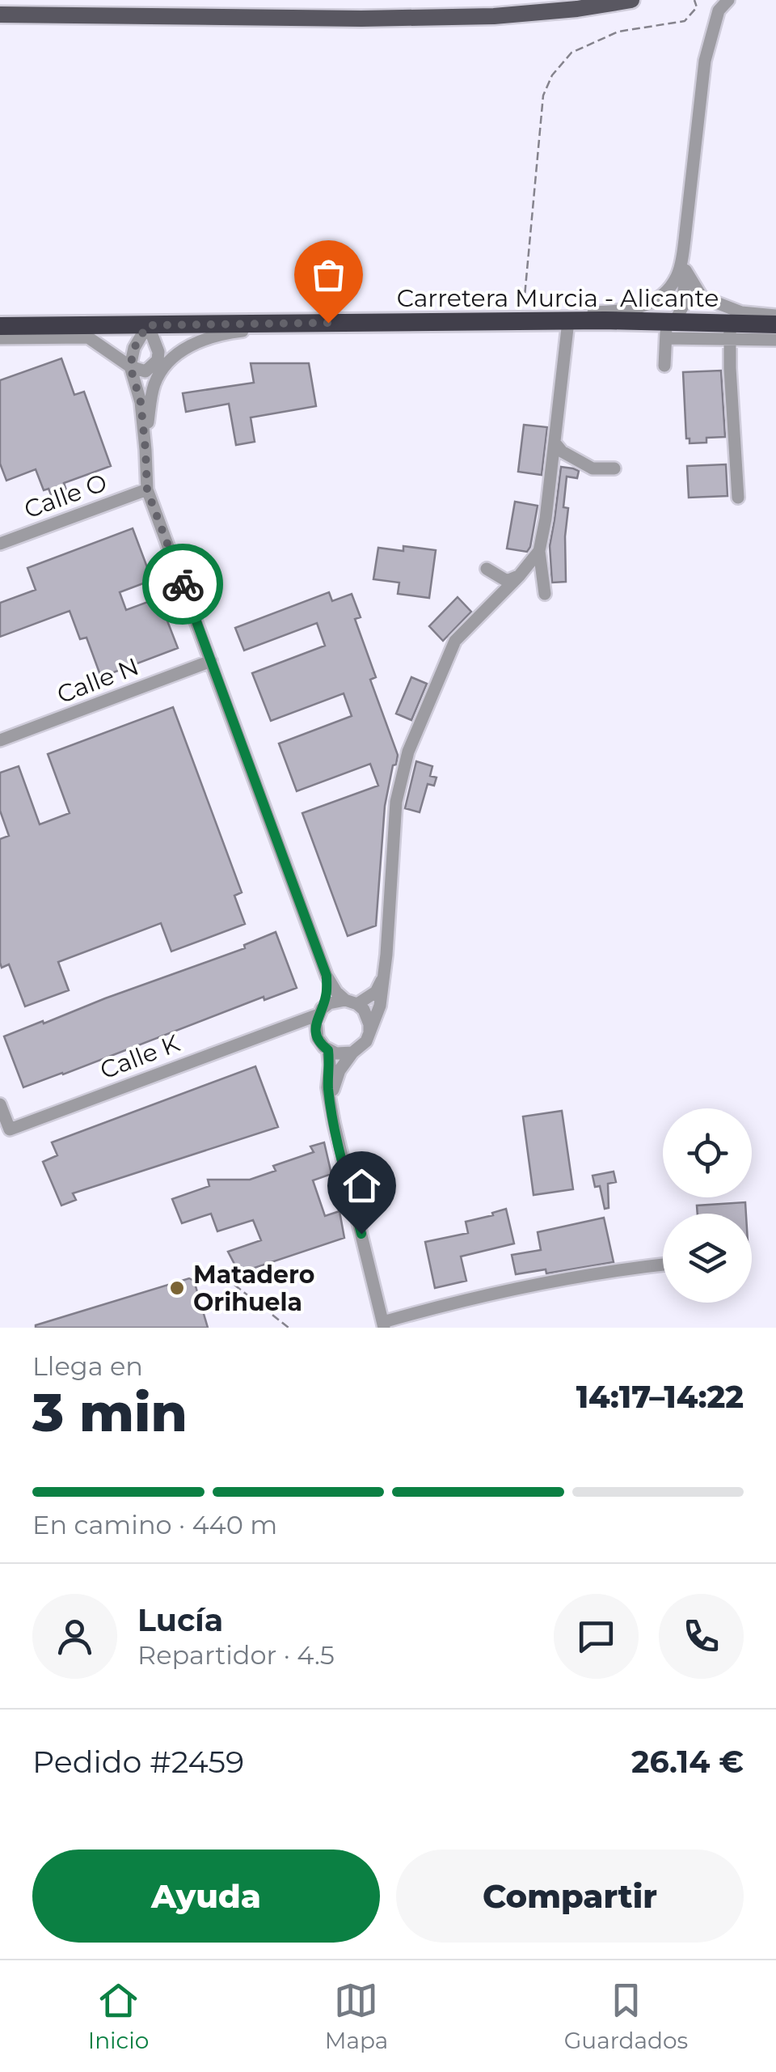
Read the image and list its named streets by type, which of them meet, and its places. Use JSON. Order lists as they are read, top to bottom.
{
  "streets": {
    "highway": ["Carretera Murcia - Alicante"],
    "street": ["Calle O", "Calle N", "Calle K"]
  },
  "places": ["Matadero Orihuela"],
  "page": {
    "heading": ["3 min", "Llega en", "14:17–14:22"],
    "panel": [
      "Lucía",
      "Repartidor · 4.5",
      "Pedido #2459",
      "26.14 €"
    ],
    "bar": "En camino · 440 m",
    "buttons": ["Ayuda", "Compartir"],
    "tabs": ["Inicio", "Mapa", "Guardados"]
  }
}
